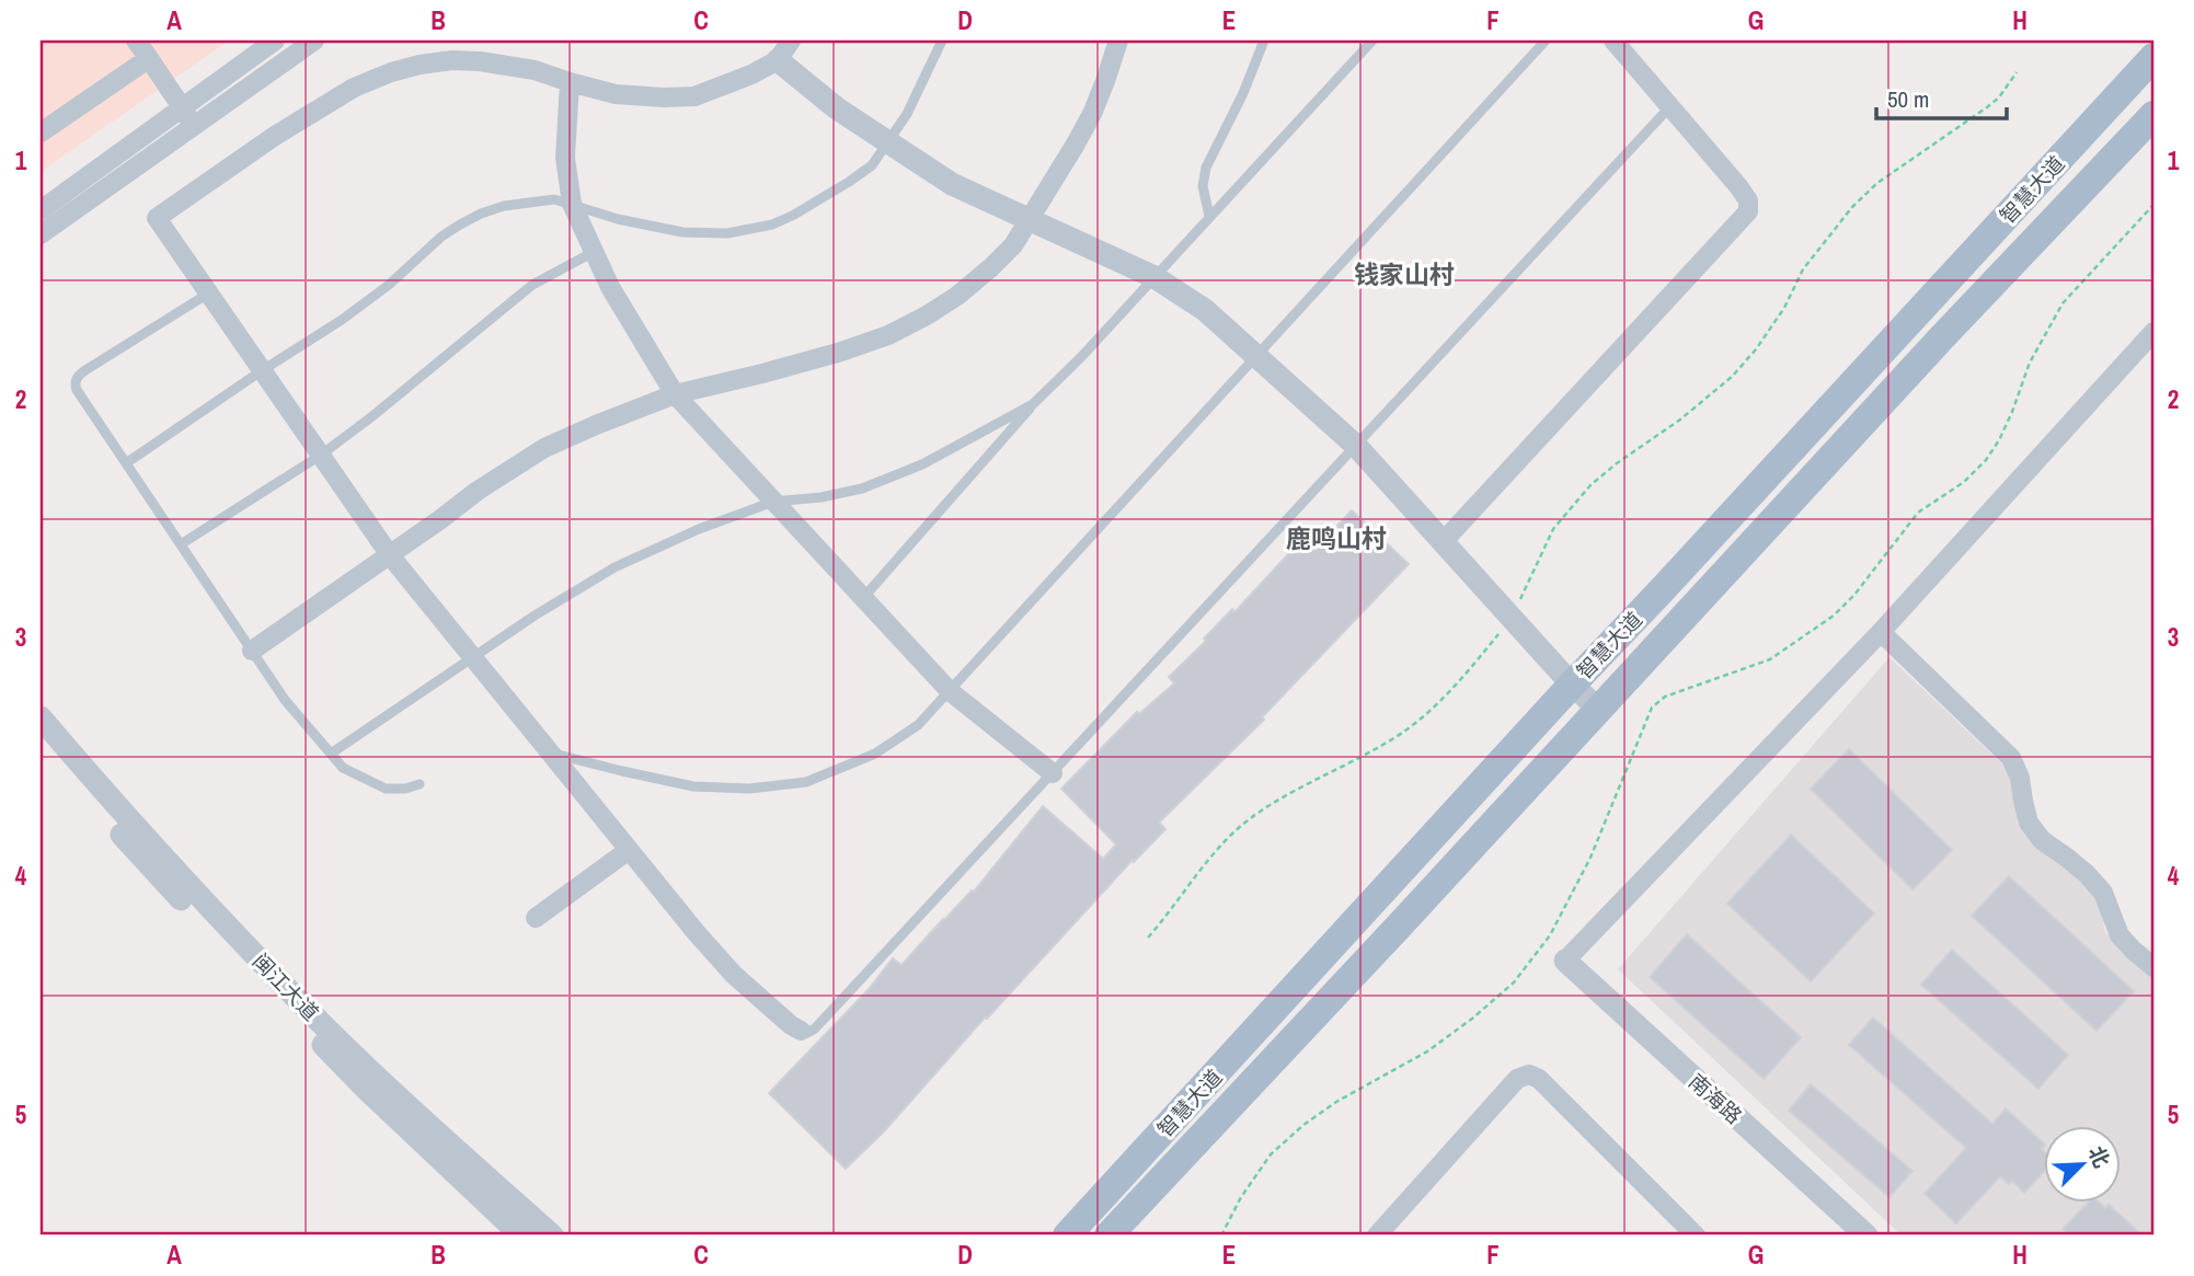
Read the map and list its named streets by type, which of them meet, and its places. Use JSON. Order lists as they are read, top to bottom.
{
  "streets": {
    "main road": ["智慧大道"],
    "street": ["闽江大道", "南海路"]
  },
  "districts": ["钱家山村", "鹿鸣山村"],
  "scale_bar": "50 m",
  "north": "top right",
  "grid": {
    "columns": [
      "A",
      "B",
      "C",
      "D",
      "E",
      "F",
      "G",
      "H"
    ],
    "rows": [
      "1",
      "2",
      "3",
      "4",
      "5"
    ]
  }
}
